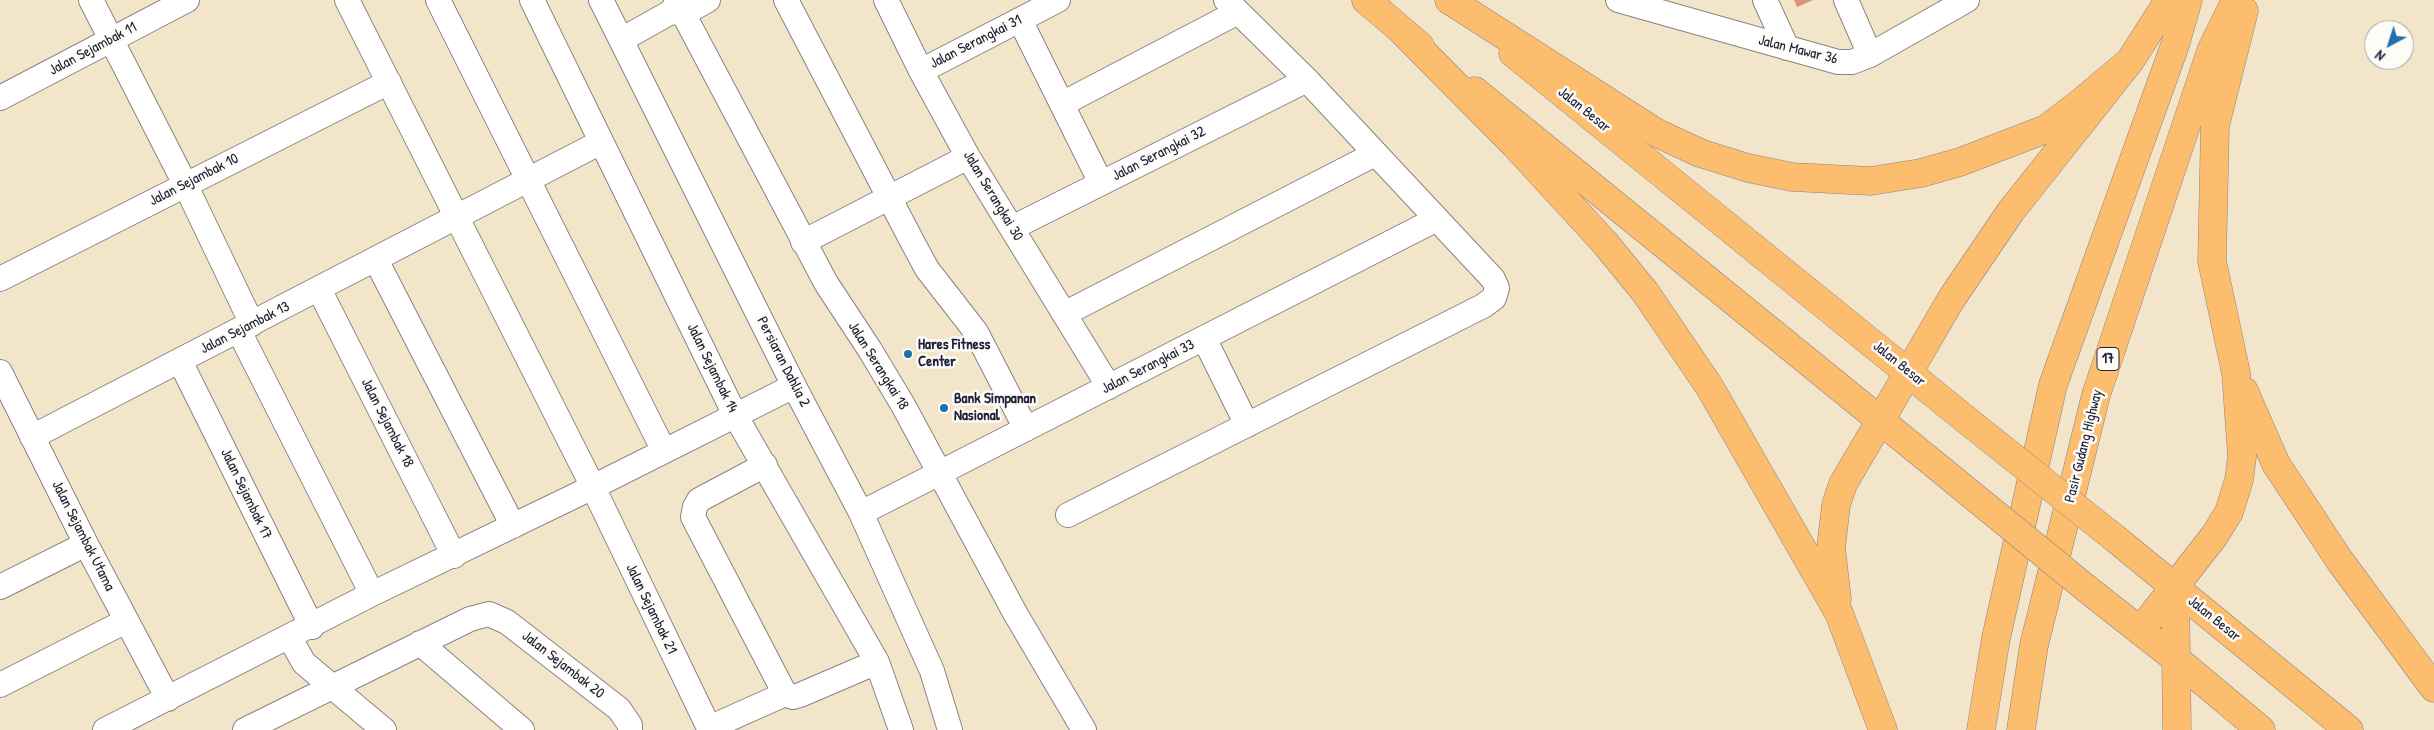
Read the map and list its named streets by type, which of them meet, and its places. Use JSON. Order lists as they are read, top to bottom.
{
  "streets": {
    "main road": ["Jalan Besar", "17", "Pasir Gudang Highway"],
    "street": [
      "Jalan Serangkai 31",
      "Jalan Sejambak 11",
      "Jalan Mawar 36",
      "Jalan Serangkai 32",
      "Jalan Sejambak 10",
      "Jalan Serangkai 30",
      "Jalan Sejambak 13",
      "Persiaran Dahlia 2",
      "Jalan Serangkai 18",
      "Jalan Serangkai 33",
      "Jalan Sejambak 14",
      "Jalan Sejambak 18",
      "Jalan Sejambak 17",
      "Jalan Sejambak Utama",
      "Jalan Sejambak 21",
      "Jalan Sejambak 20"
    ]
  },
  "crossings": [
    ["Jalan Serangkai 31", "Jalan Serangkai 30"],
    ["Jalan Serangkai 32", "Jalan Serangkai 30"],
    ["Jalan Serangkai 30", "Jalan Serangkai 33"],
    ["Jalan Sejambak 13", "Jalan Sejambak 14"],
    ["Jalan Sejambak 13", "Jalan Sejambak 18"],
    ["Jalan Sejambak 13", "Jalan Sejambak 17"],
    ["Jalan Sejambak 13", "Jalan Sejambak Utama"],
    ["Persiaran Dahlia 2", "Jalan Serangkai 33"],
    ["Jalan Serangkai 18", "Jalan Serangkai 33"]
  ],
  "places": ["Hares Fitness Center", "Bank Simpanan Nasional"],
  "north": "bottom left"
}
